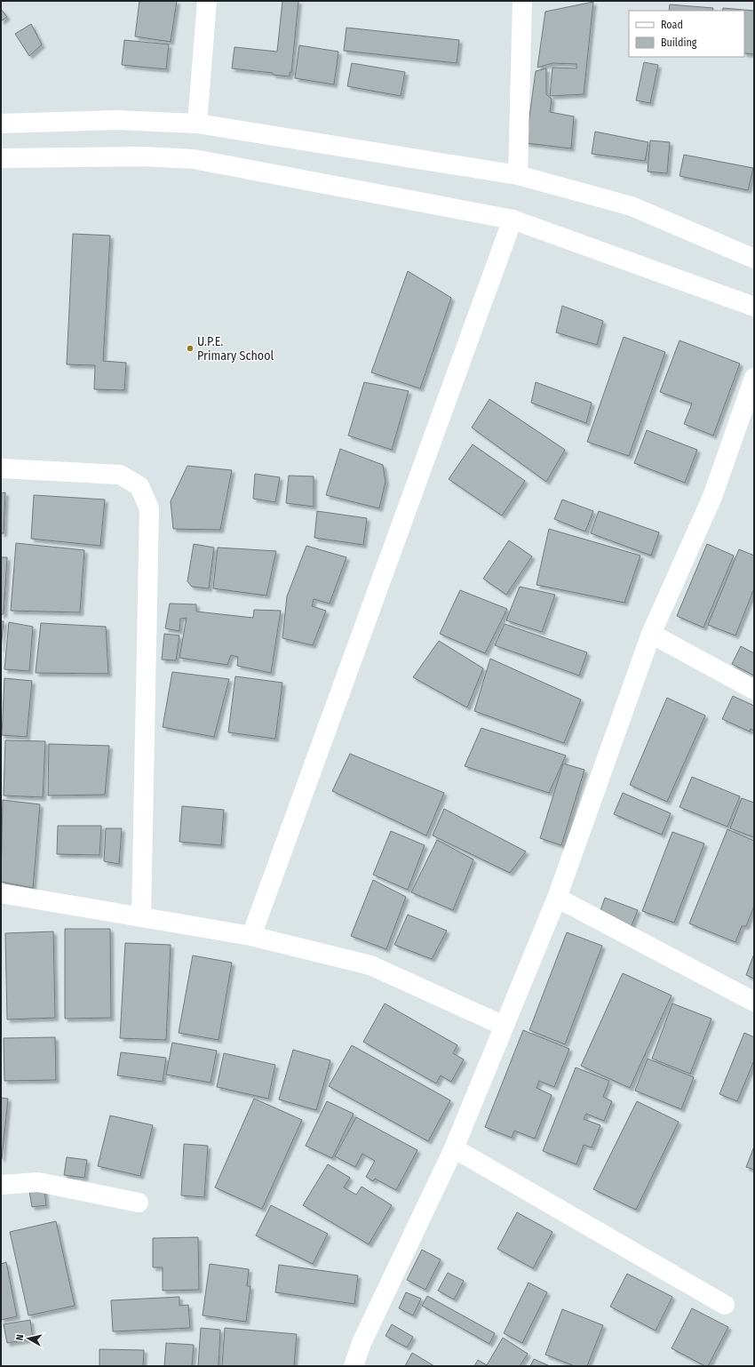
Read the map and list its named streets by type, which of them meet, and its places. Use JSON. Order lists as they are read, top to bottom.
{
  "places": ["U.P.E. Primary School"],
  "legend": ["Road", "Building"],
  "north": "left"
}
